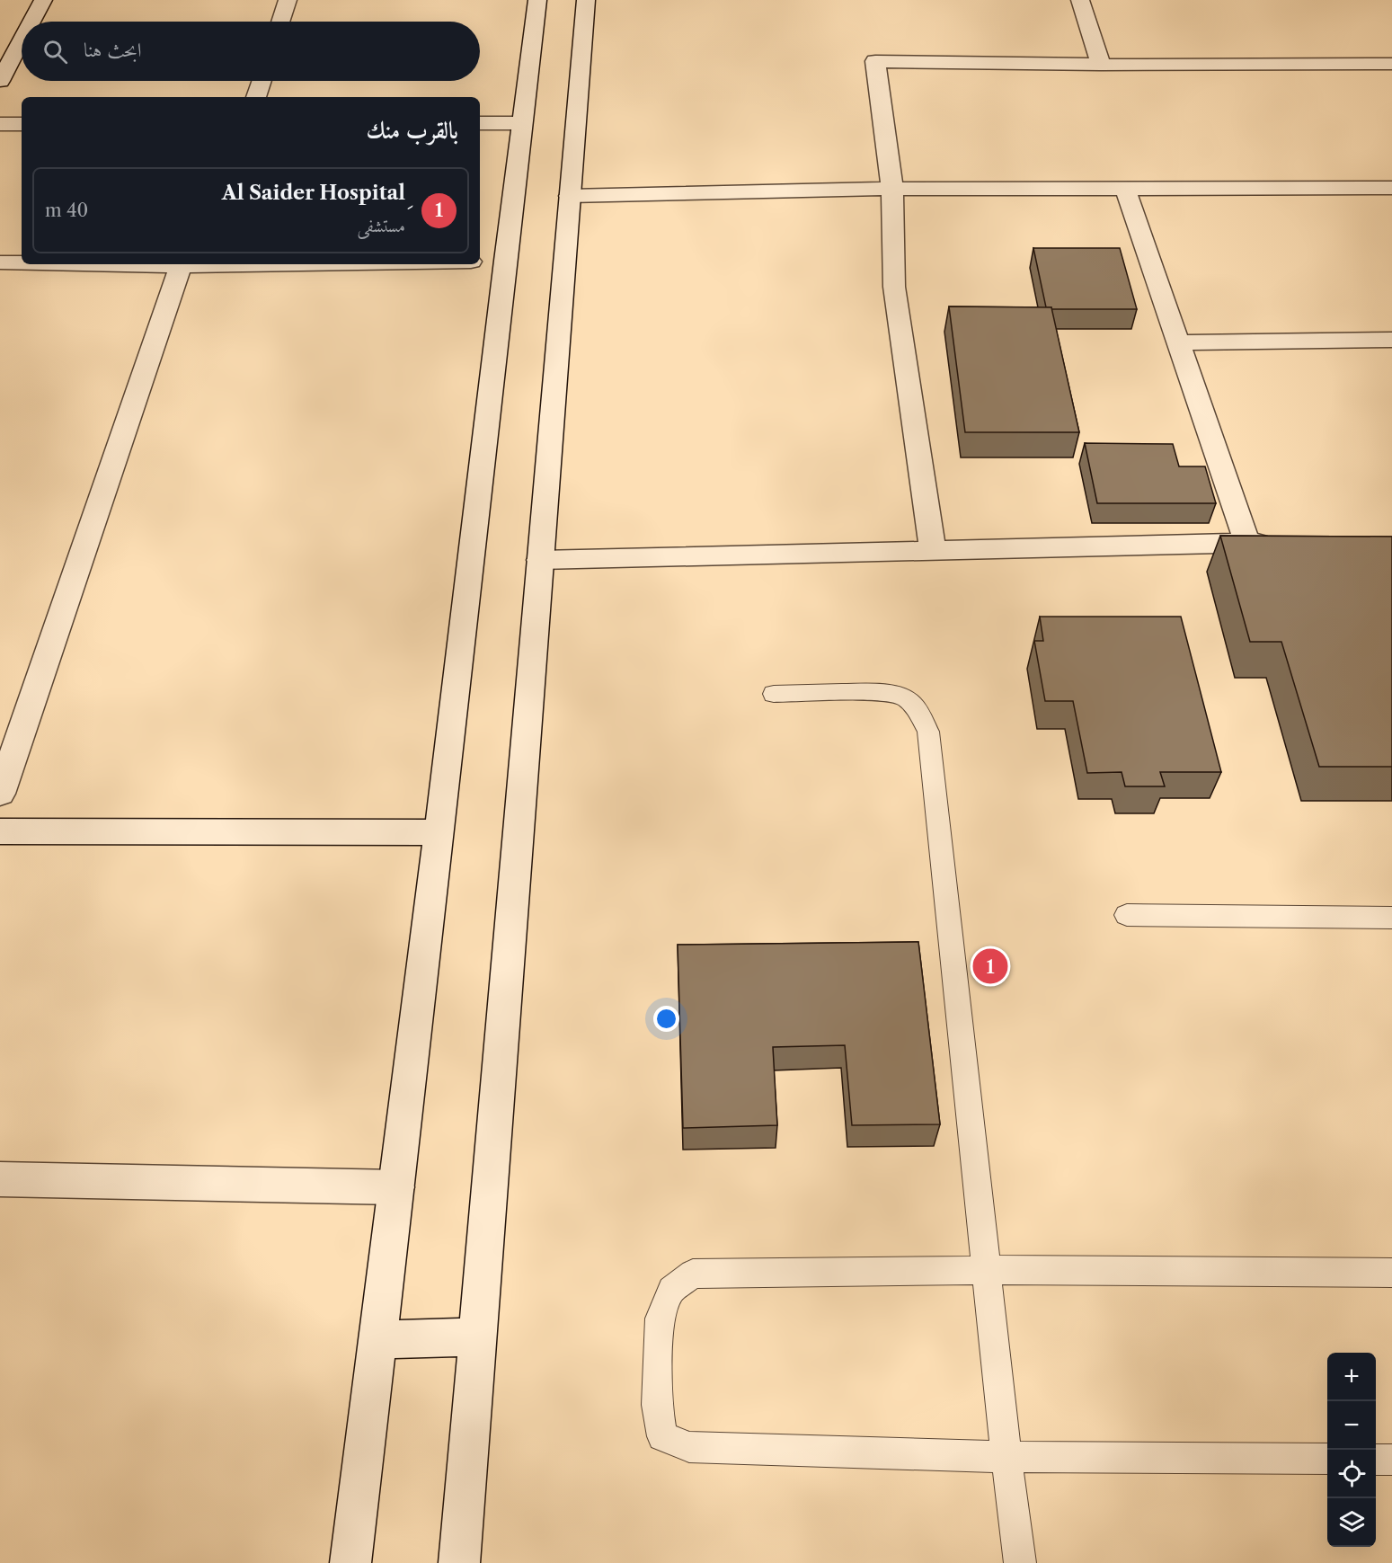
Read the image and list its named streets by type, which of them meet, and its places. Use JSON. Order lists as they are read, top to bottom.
{
  "page": {
    "search": "ابحث هنا",
    "heading": "بالقرب منك",
    "list": [
      {
        "mark": "1",
        "name": "ِAl Saider Hospital",
        "note": "مستشفى",
        "value": "40 m"
      }
    ],
    "pins": "1",
    "map_buttons": ["+", "−"]
  }
}
